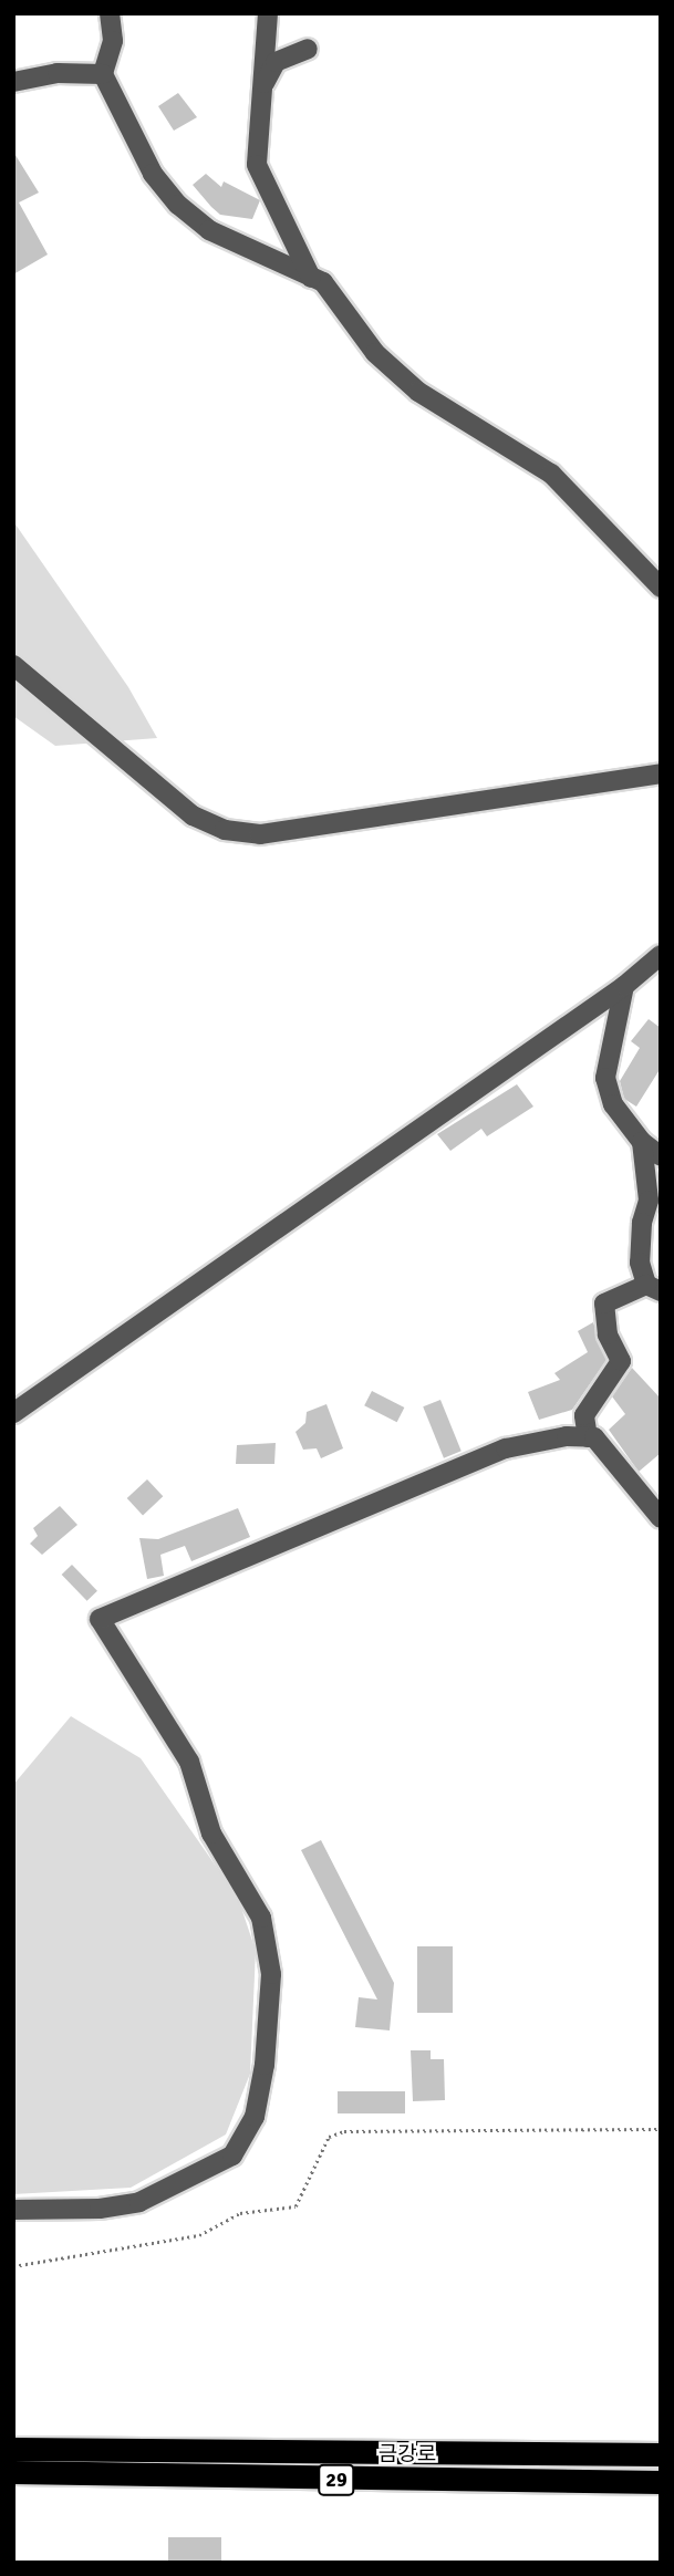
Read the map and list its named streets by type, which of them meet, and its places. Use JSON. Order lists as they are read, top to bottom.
{
  "streets": {
    "highway": ["금강로", "29"]
  }
}
